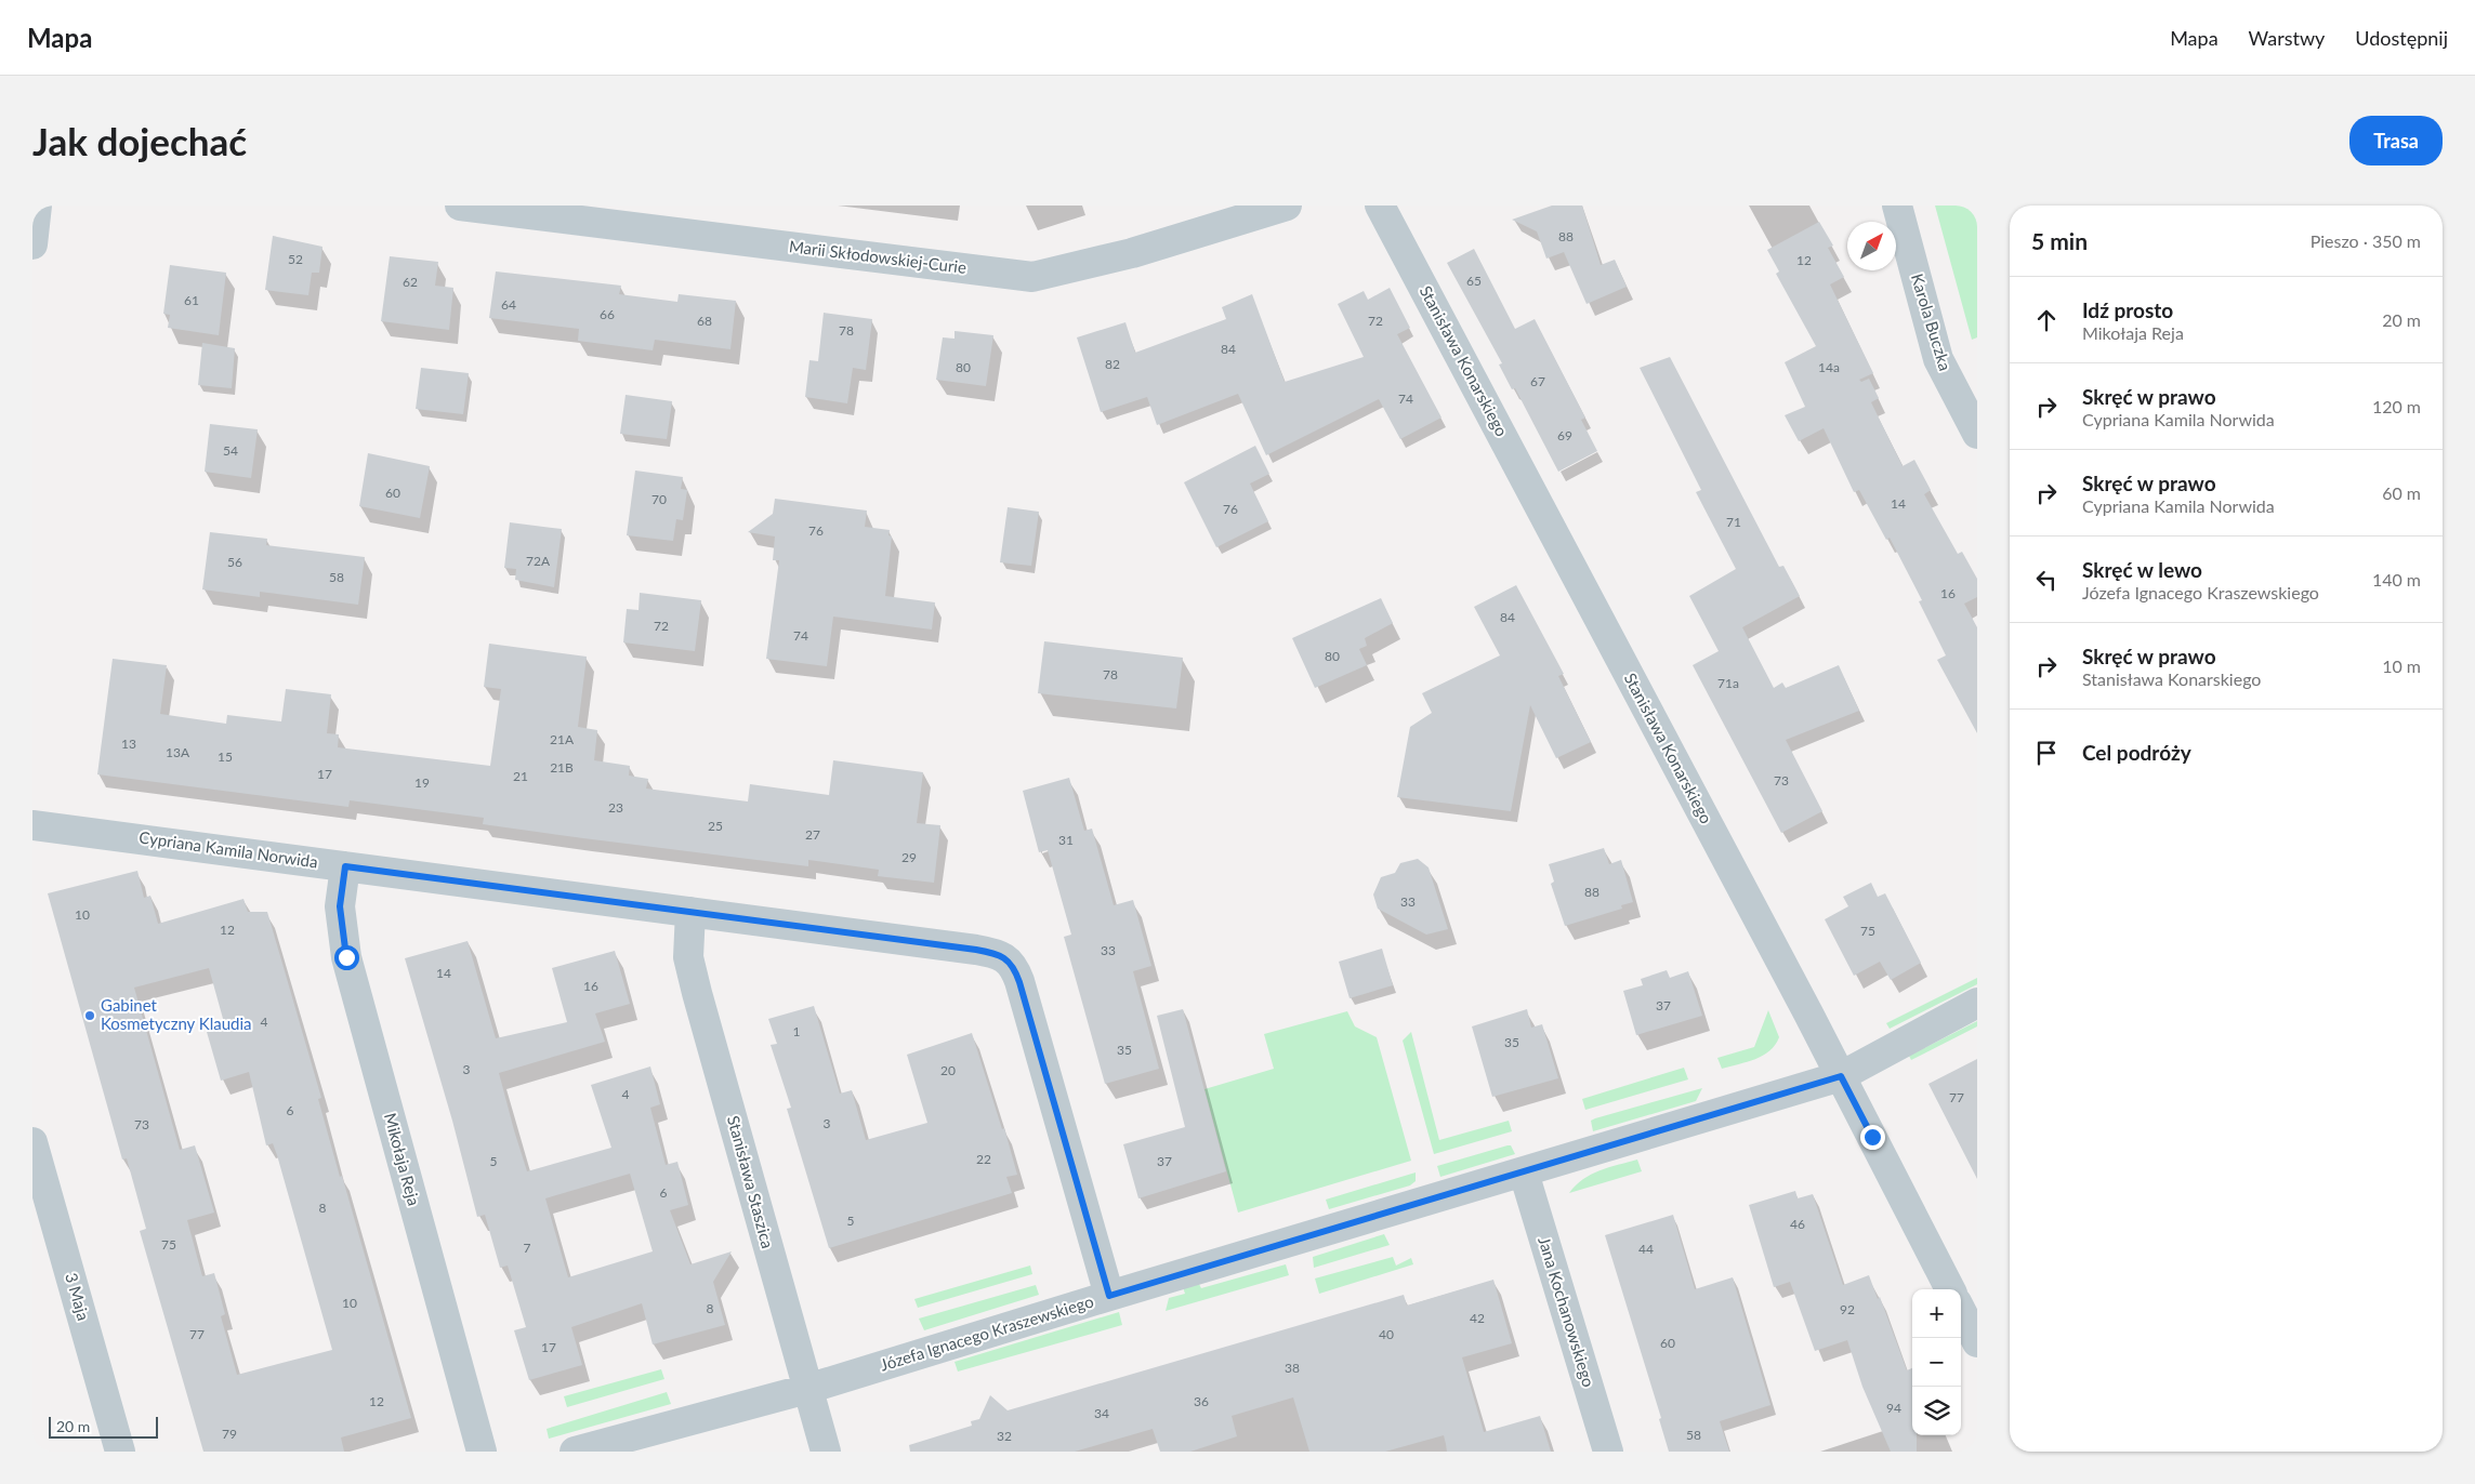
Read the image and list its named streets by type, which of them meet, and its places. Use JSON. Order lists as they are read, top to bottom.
{
  "streets": {
    "street": [
      "Marii Skłodowskiej-Curie",
      "Karola Buczka",
      "Stanisława Konarskiego",
      "Cypriana Kamila Norwida",
      "Mikołaja Reja",
      "Stanisława Staszica",
      "3 Maja",
      "Jana Kochanowskiego",
      "Józefa Ignacego Kraszewskiego"
    ]
  },
  "crossings": [
    ["Stanisława Konarskiego", "Józefa Ignacego Kraszewskiego"],
    ["Cypriana Kamila Norwida", "Mikołaja Reja"],
    ["Cypriana Kamila Norwida", "Stanisława Staszica"],
    ["Cypriana Kamila Norwida", "Józefa Ignacego Kraszewskiego"],
    ["Stanisława Staszica", "Józefa Ignacego Kraszewskiego"],
    ["Jana Kochanowskiego", "Józefa Ignacego Kraszewskiego"]
  ],
  "places": ["Gabinet Kosmetyczny Klaudia"],
  "house_numbers": [
    "88",
    "52",
    "12",
    "65",
    "62",
    "61",
    "64",
    "66",
    "68",
    "72",
    "78",
    "84",
    "82",
    "80",
    "14a",
    "67",
    "74",
    "69",
    "54",
    "60",
    "70",
    "14",
    "76",
    "71",
    "76",
    "72A",
    "56",
    "58",
    "16",
    "84",
    "72",
    "74",
    "80",
    "78",
    "71a",
    "21A",
    "13",
    "13A",
    "15",
    "21B",
    "17",
    "21",
    "73",
    "19",
    "23",
    "25",
    "27",
    "31",
    "29",
    "88",
    "33",
    "10",
    "12",
    "75",
    "33",
    "14",
    "16",
    "37",
    "4",
    "1",
    "35",
    "35",
    "3",
    "20",
    "4",
    "77",
    "6",
    "3",
    "73",
    "22",
    "5",
    "37",
    "6",
    "8",
    "5",
    "46",
    "75",
    "7",
    "44",
    "10",
    "8",
    "92",
    "42",
    "77",
    "40",
    "60",
    "17",
    "38",
    "12",
    "36",
    "94",
    "34",
    "79",
    "58",
    "32"
  ],
  "scale_bar": "20 m",
  "north": "top right",
  "page": {
    "header": "Mapa",
    "nav": ["Mapa", "Warstwy", "Udostępnij"],
    "buttons": "Trasa",
    "title": "Jak dojechać",
    "heading": ["5 min", "Pieszo · 350 m"],
    "list": [
      ["Idź prosto", "Mikołaja Reja", "20 m"],
      ["Skręć w prawo", "Cypriana Kamila Norwida", "120 m"],
      ["Skręć w prawo", "Cypriana Kamila Norwida", "60 m"],
      ["Skręć w lewo", "Józefa Ignacego Kraszewskiego", "140 m"],
      ["Skręć w prawo", "Stanisława Konarskiego", "10 m"],
      "Cel podróży"
    ],
    "map_buttons": ["+", "−"],
    "scale": "20 m"
  }
}
